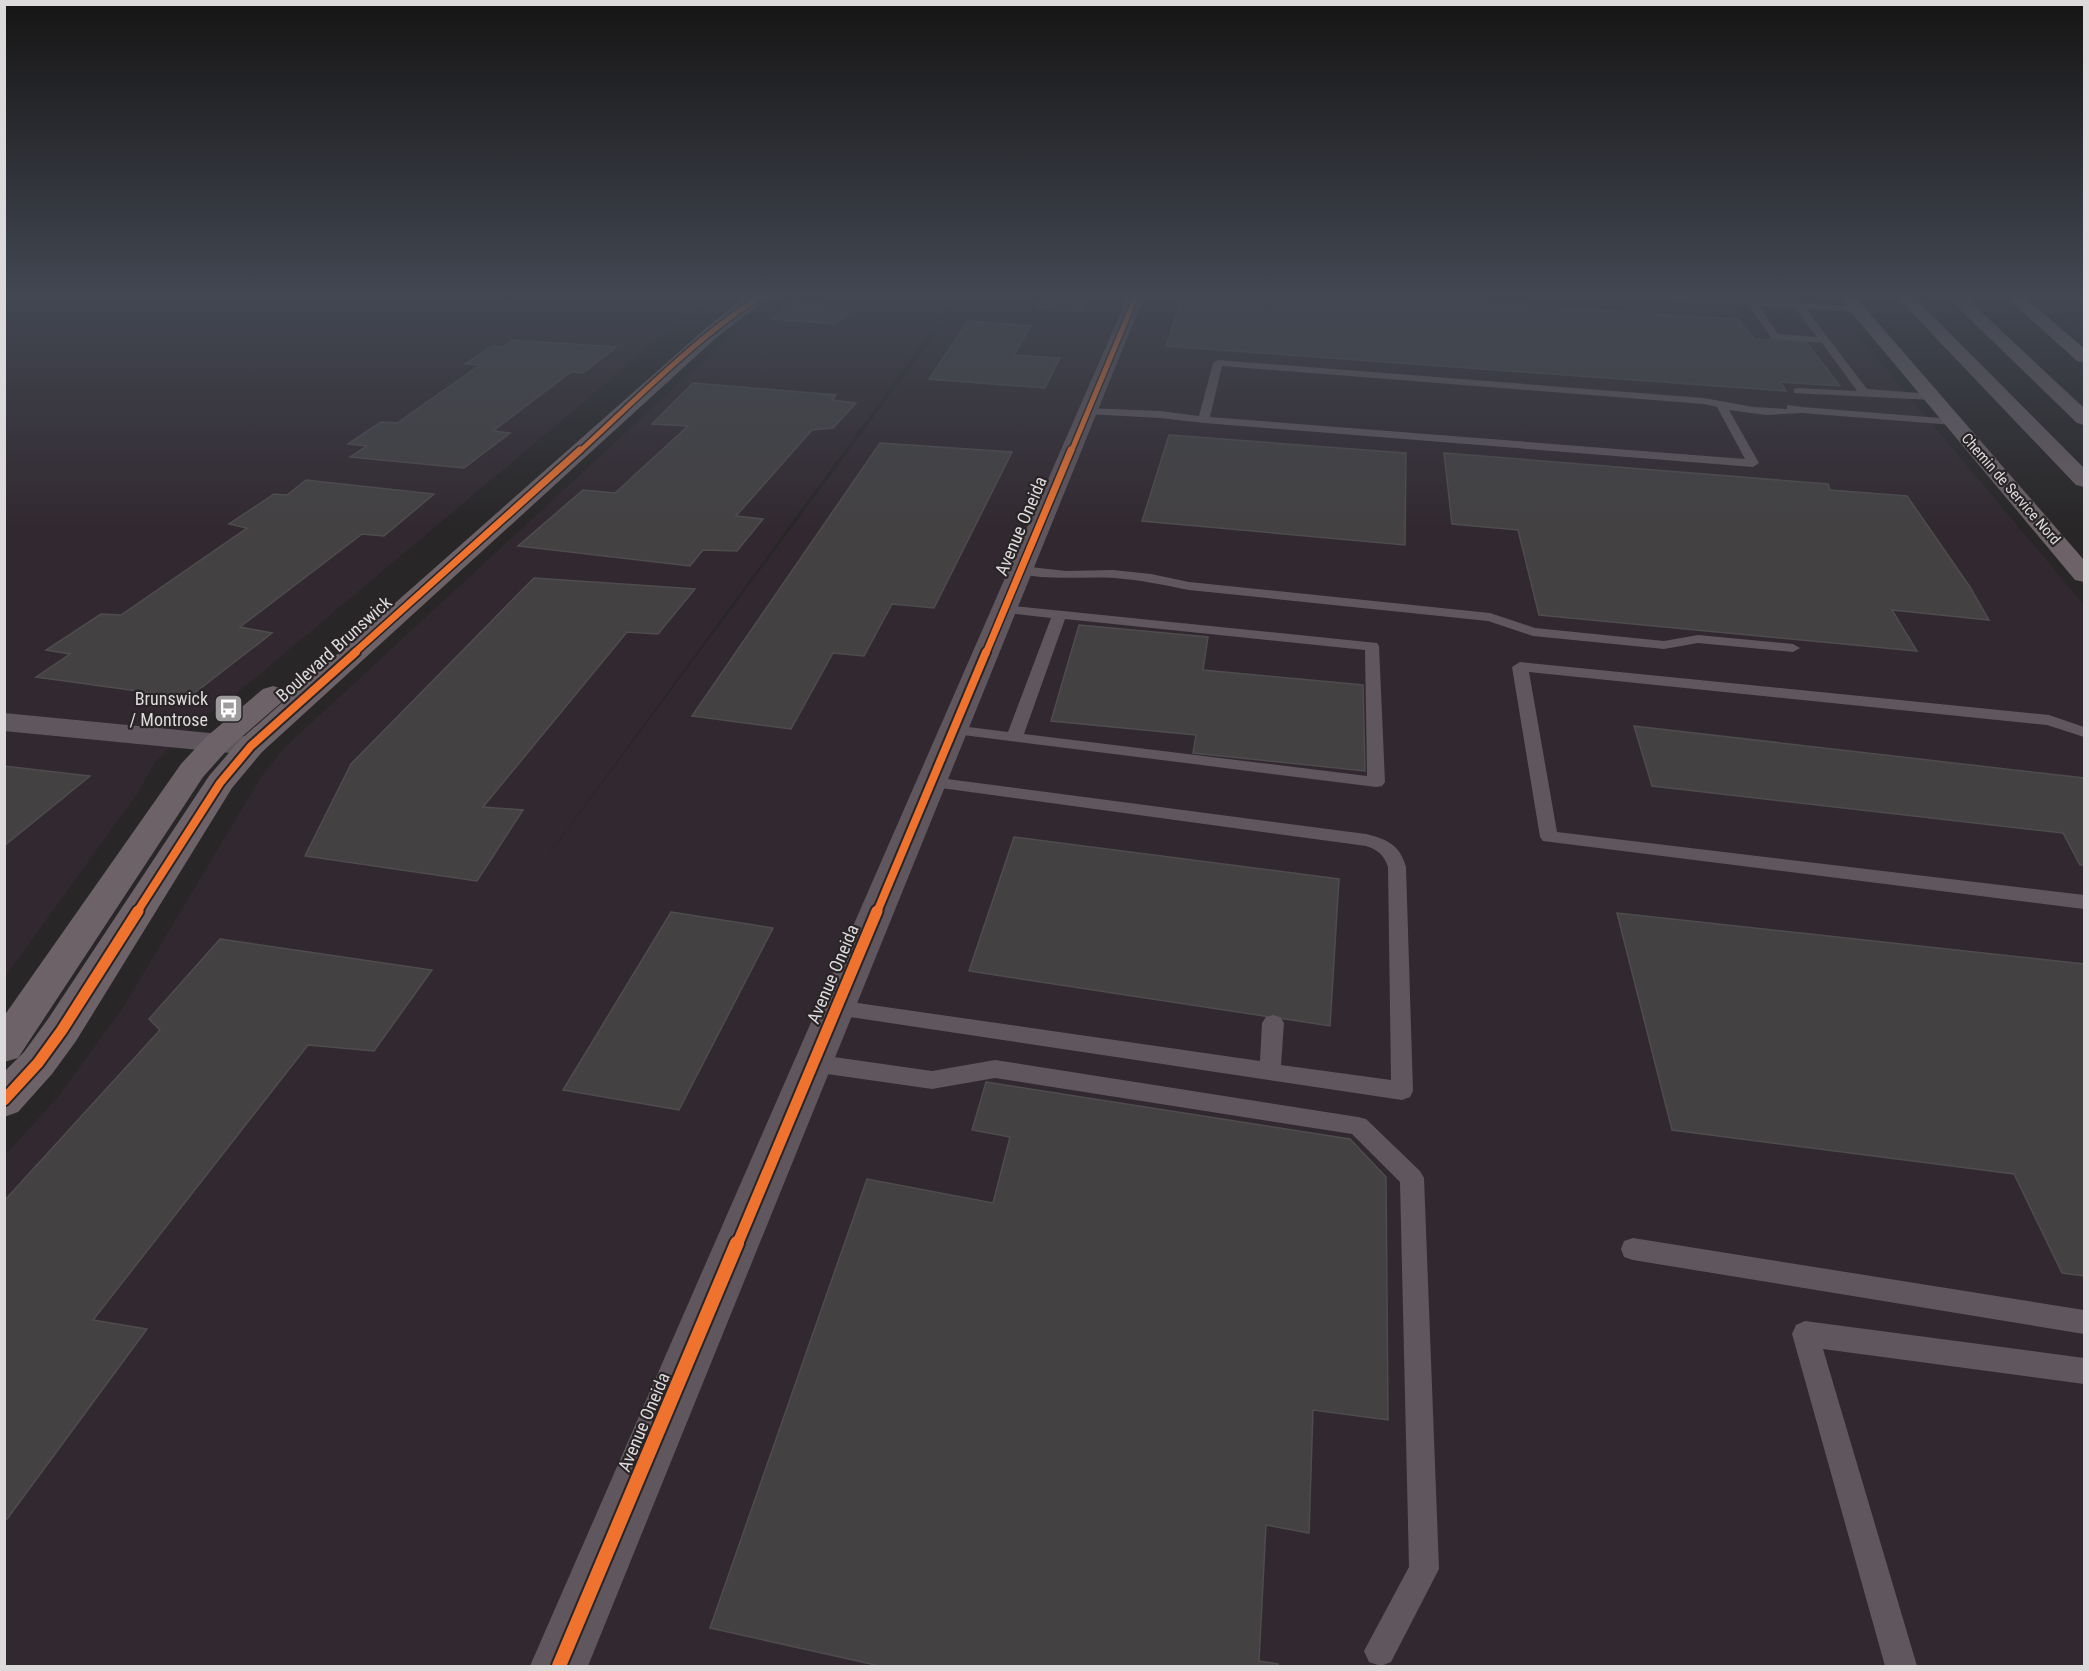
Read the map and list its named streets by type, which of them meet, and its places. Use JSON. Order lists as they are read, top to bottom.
{
  "streets": {
    "street": ["Chemin de Service Nord", "Avenue Oneida", "Boulevard Brunswick"]
  },
  "places": {
    "bus stop": ["Brunswick / Montrose"]
  }
}
